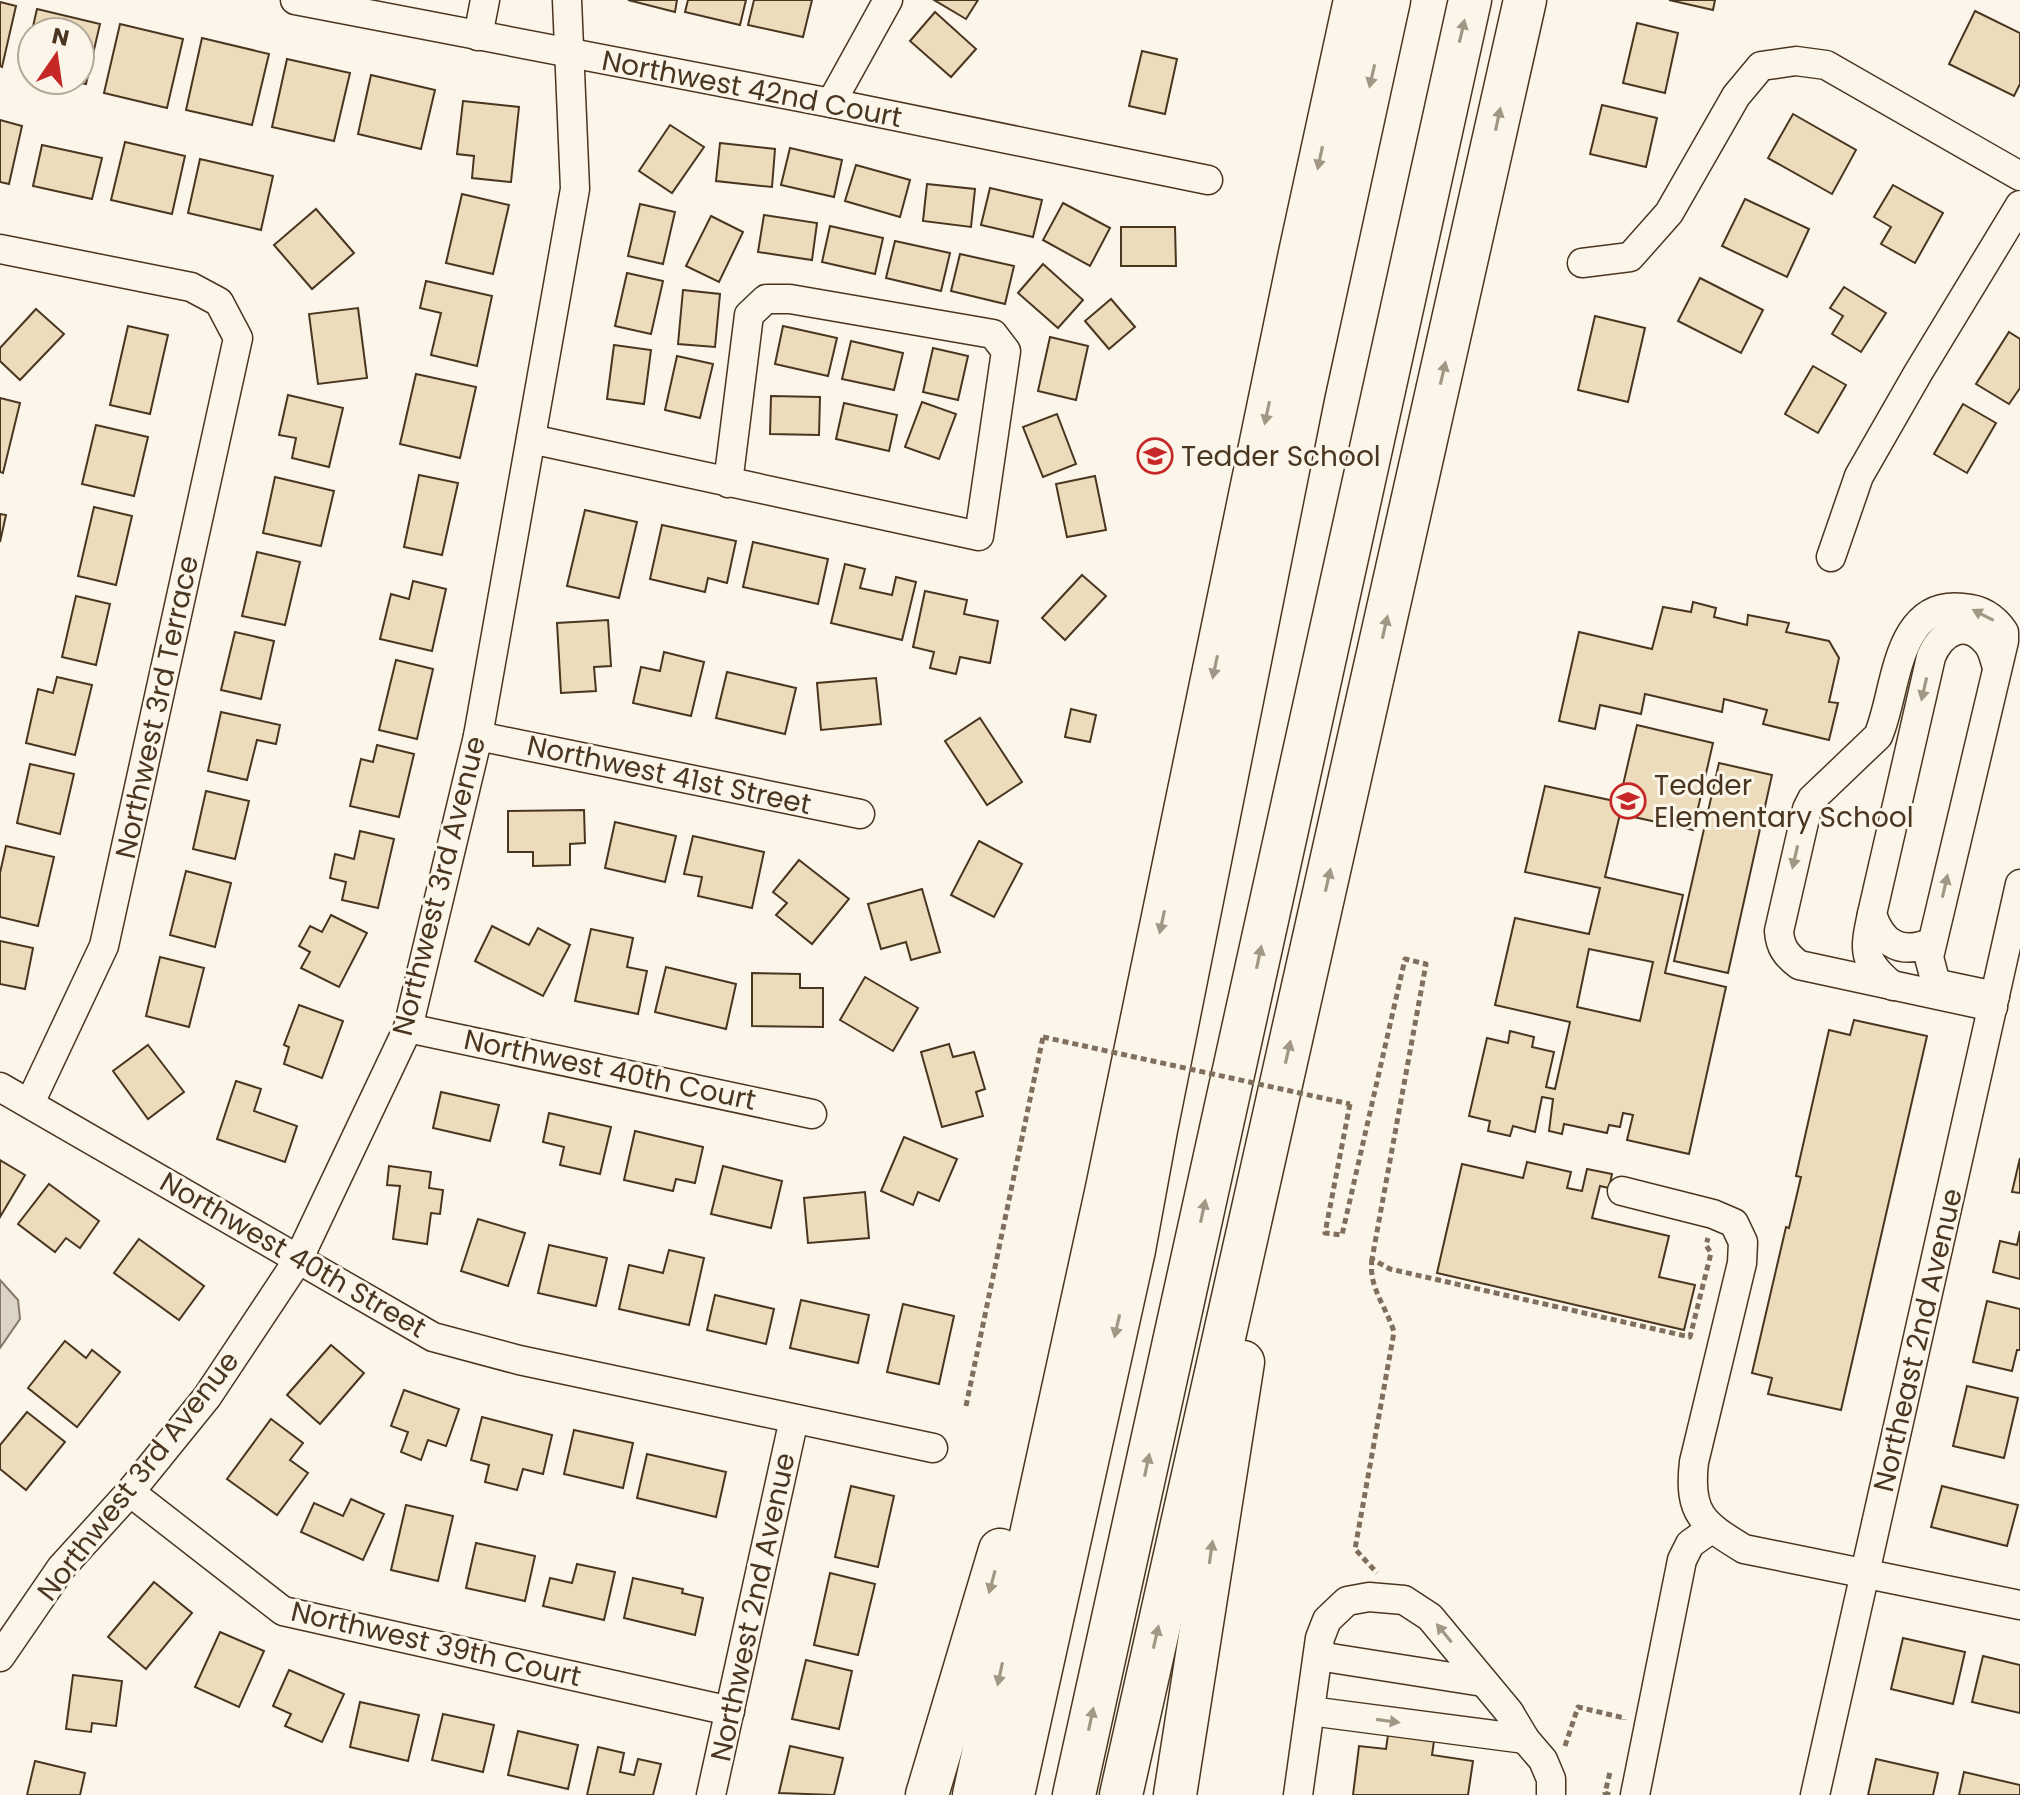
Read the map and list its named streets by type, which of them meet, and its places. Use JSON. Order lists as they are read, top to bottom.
{
  "streets": {
    "street": [
      "Northwest 42nd Court",
      "Northwest 3rd Terrace",
      "Northwest 41st Street",
      "Northwest 3rd Avenue",
      "Northwest 40th Court",
      "Northwest 40th Street",
      "Northeast 2nd Avenue",
      "Northwest 2nd Avenue",
      "Northwest 39th Court"
    ]
  },
  "crossings": [
    ["Northwest 42nd Court", "Northwest 3rd Avenue"],
    ["Northwest 3rd Terrace", "Northwest 40th Street"],
    ["Northwest 41st Street", "Northwest 3rd Avenue"],
    ["Northwest 3rd Avenue", "Northwest 40th Court"],
    ["Northwest 3rd Avenue", "Northwest 40th Street"],
    ["Northwest 3rd Avenue", "Northwest 39th Court"],
    ["Northwest 40th Street", "Northwest 2nd Avenue"],
    ["Northwest 2nd Avenue", "Northwest 39th Court"]
  ],
  "places": {
    "school or university": ["Tedder School", "Tedder Elementary School"]
  },
  "north": "top"
}
